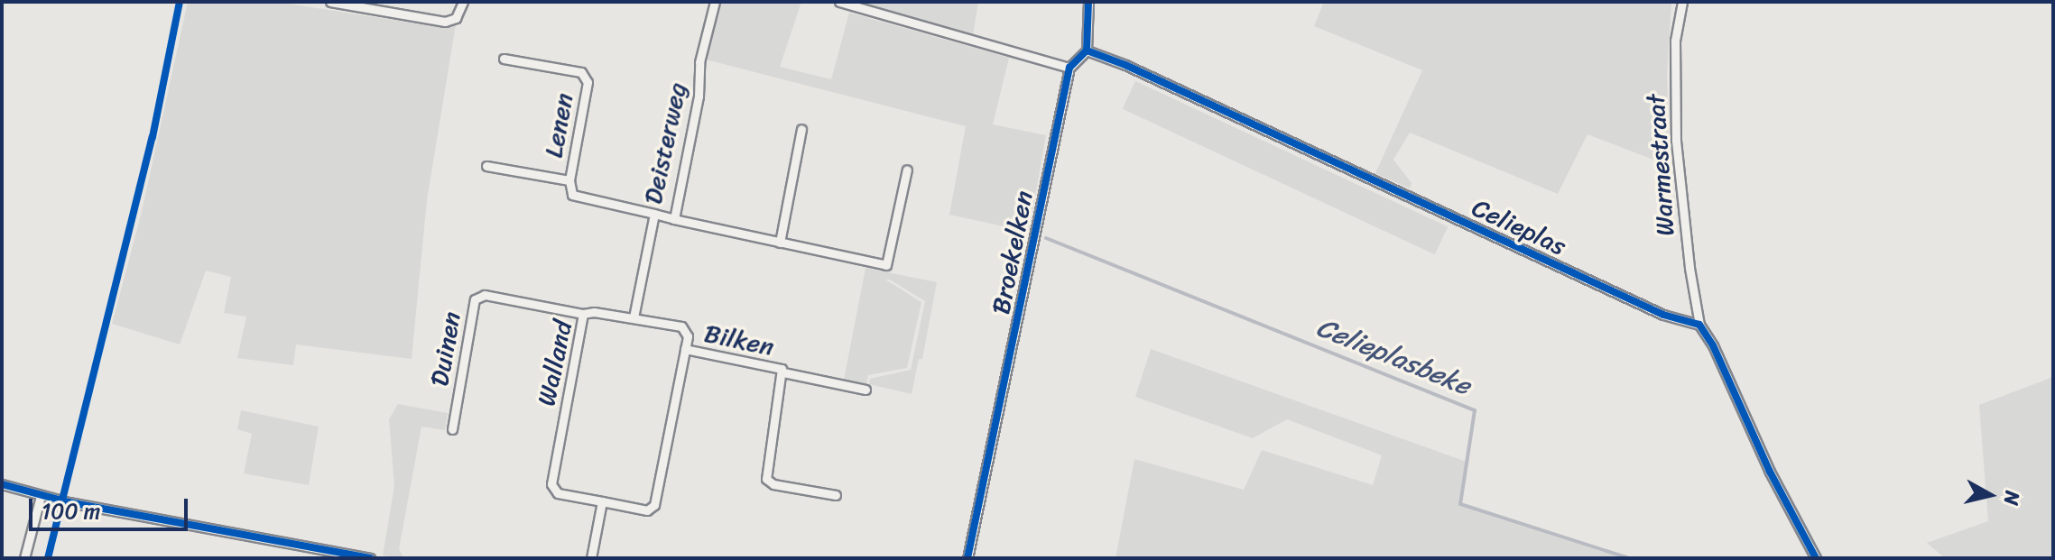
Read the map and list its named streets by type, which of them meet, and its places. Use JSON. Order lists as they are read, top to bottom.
{
  "streets": {
    "street": [
      "Lenen",
      "Deisterweg",
      "Warmestraat",
      "Celieplas",
      "Broekelken",
      "Bilken",
      "Duinen",
      "Walland"
    ]
  },
  "crossings": [
    ["Lenen", "Deisterweg"],
    ["Deisterweg", "Walland"],
    ["Warmestraat", "Celieplas"],
    ["Bilken", "Walland"],
    ["Duinen", "Walland"]
  ],
  "water": ["Celieplasbeke"],
  "scale_bar": "100 m",
  "north": "right"
}
